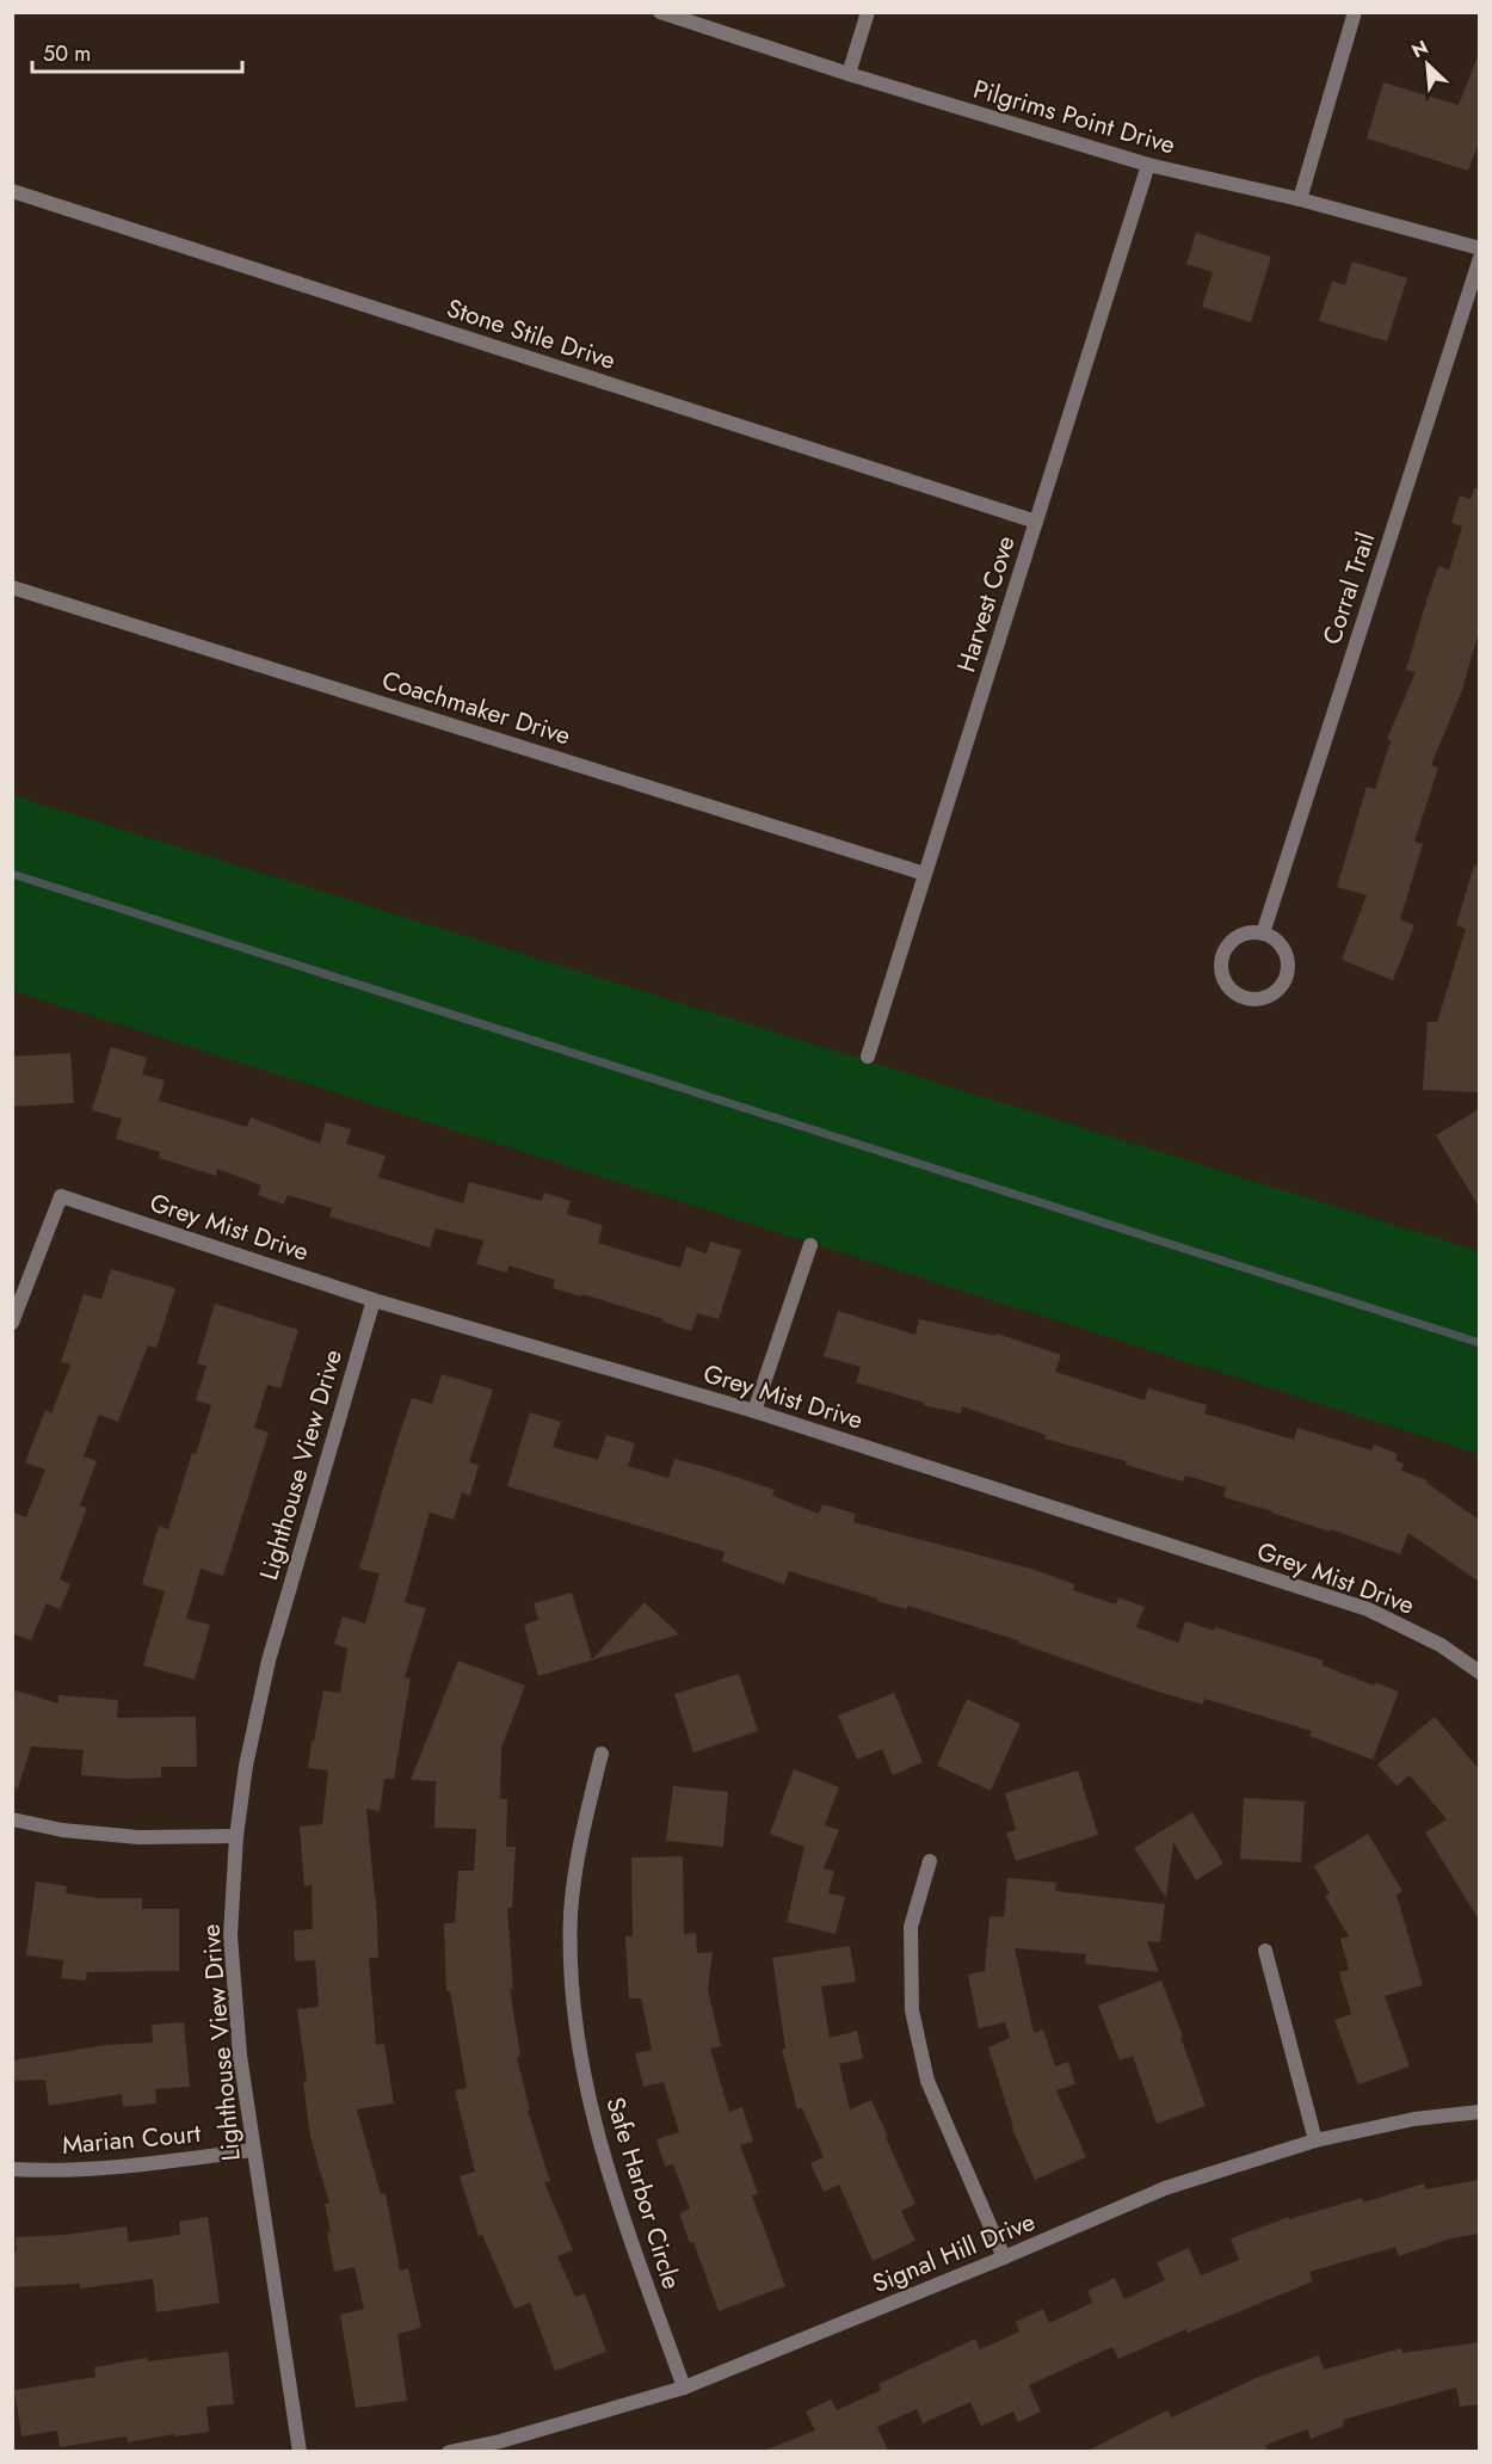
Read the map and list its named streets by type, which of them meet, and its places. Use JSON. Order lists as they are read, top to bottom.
{
  "streets": {
    "street": [
      "Pilgrims Point Drive",
      "Stone Stile Drive",
      "Corral Trail",
      "Harvest Cove",
      "Coachmaker Drive",
      "Grey Mist Drive",
      "Lighthouse View Drive",
      "Marian Court",
      "Safe Harbor Circle",
      "Signal Hill Drive"
    ]
  },
  "crossings": [
    ["Pilgrims Point Drive", "Harvest Cove"],
    ["Stone Stile Drive", "Harvest Cove"],
    ["Harvest Cove", "Coachmaker Drive"],
    ["Grey Mist Drive", "Lighthouse View Drive"],
    ["Lighthouse View Drive", "Marian Court"],
    ["Safe Harbor Circle", "Signal Hill Drive"]
  ],
  "scale_bar": "50 m",
  "north": "top left"
}
